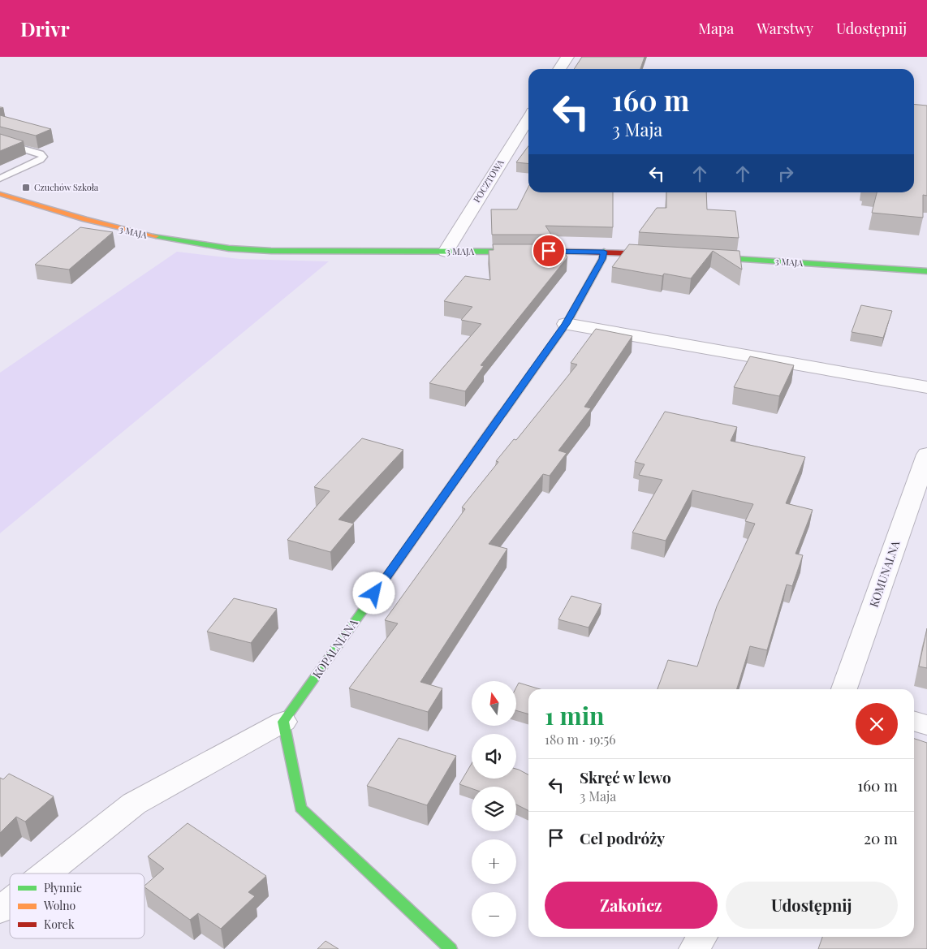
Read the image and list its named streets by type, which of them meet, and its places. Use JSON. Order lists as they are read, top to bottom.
{
  "streets": {
    "main road": ["3 MAJA", "KOPALNIANA"],
    "street": ["POCZTOWA", "KOMUNALNA"]
  },
  "crossings": [
    ["POCZTOWA", "3 MAJA"],
    ["3 MAJA", "KOPALNIANA"]
  ],
  "places": {
    "transit": ["Czuchów Szkoła"]
  },
  "legend": ["Płynnie", "Wolno", "Korek"],
  "north": "top",
  "page": {
    "header": "Drivr",
    "nav": ["Mapa", "Warstwy", "Udostępnij"],
    "turn": ["160 m", "3 Maja"],
    "map_buttons": ["+", "−"],
    "heading": ["1 min", "180 m · 19:56"],
    "list": [
      {
        "name": "Skręć w lewo",
        "note": "3 Maja",
        "value": "160 m"
      },
      {
        "name": "Cel podróży",
        "value": "20 m"
      }
    ],
    "buttons": ["Zakończ", "Udostępnij"]
  }
}
